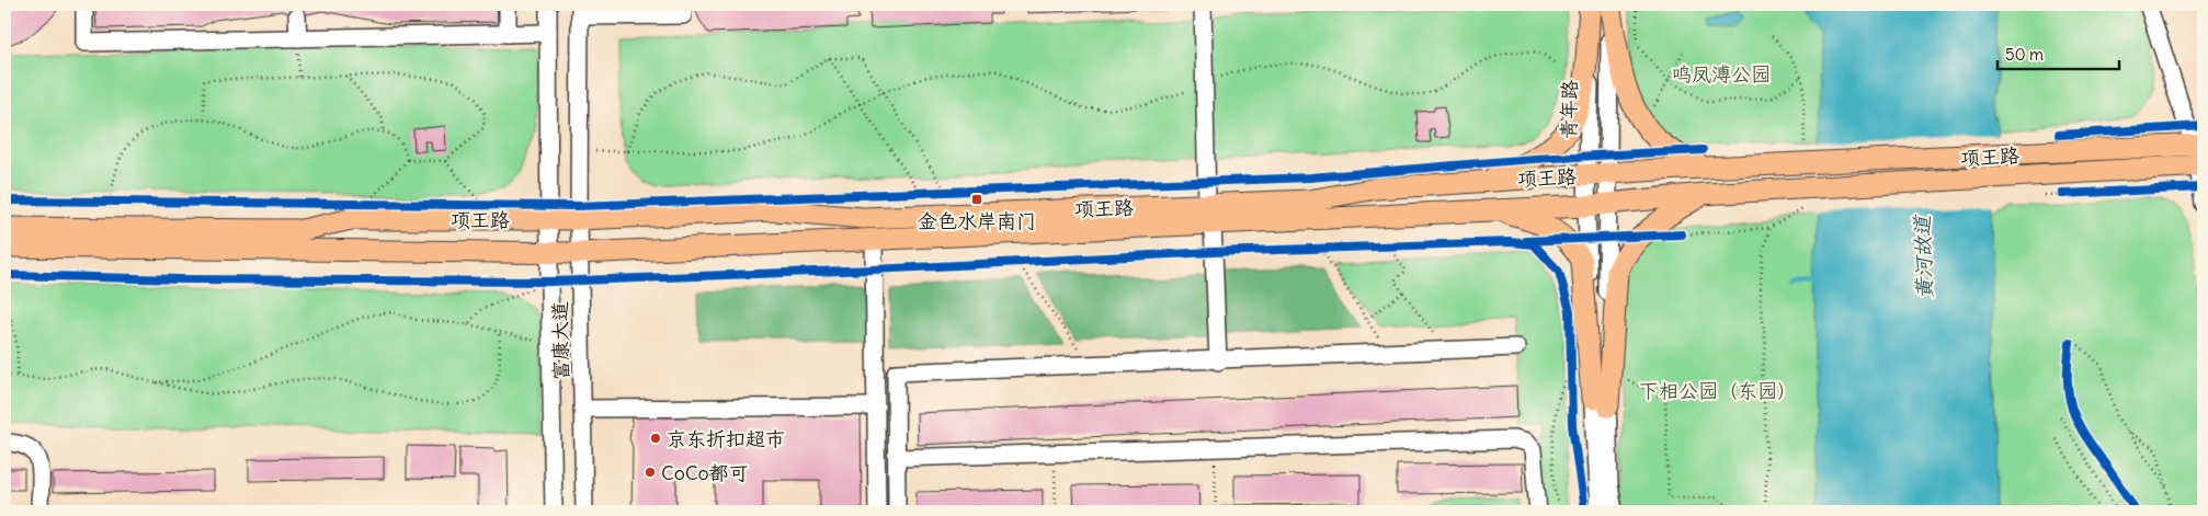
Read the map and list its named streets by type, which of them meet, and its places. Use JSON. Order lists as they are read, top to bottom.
{
  "streets": {
    "main road": ["项王路"],
    "street": ["青年路", "富康大道"]
  },
  "crossings": [
    ["青年路", "项王路"],
    ["项王路", "富康大道"]
  ],
  "water": ["黄河故道"],
  "parks": ["鸣凤溥公园", "下相公园（东园）"],
  "places": {
    "transit": ["金色水岸南门"],
    "other": ["京东折扣超市", "CoCo都可"]
  },
  "scale_bar": "50 m"
}
